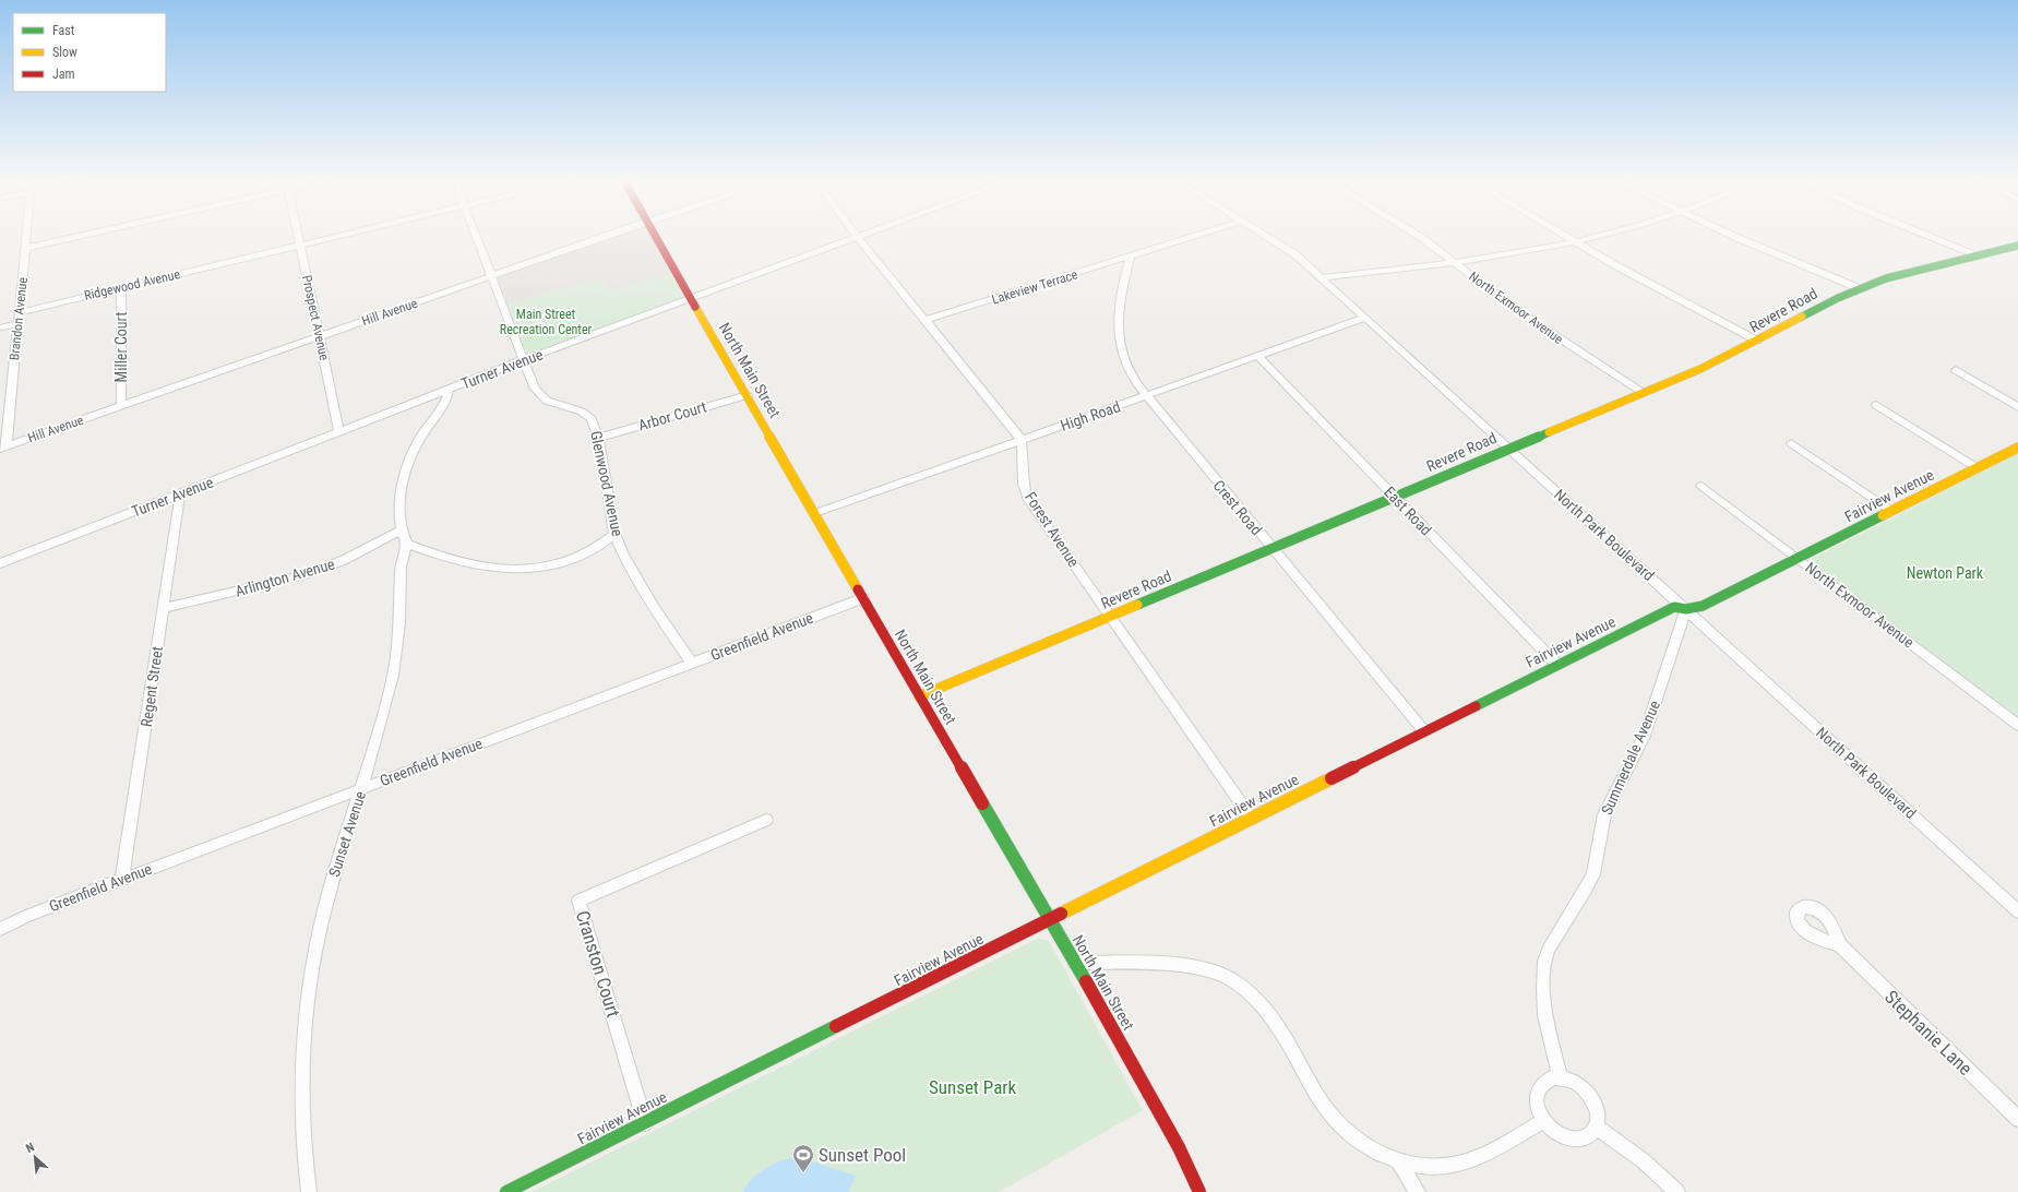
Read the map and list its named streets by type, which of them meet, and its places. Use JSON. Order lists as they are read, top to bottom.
{
  "streets": {
    "street": [
      "Ridgewood Avenue",
      "Lakeview Terrace",
      "North Exmoor Avenue",
      "Revere Road",
      "Hill Avenue",
      "Prospect Avenue",
      "Brandon Avenue",
      "Miller Court",
      "Turner Avenue",
      "North Main Street",
      "Arbor Court",
      "High Road",
      "Glenwood Avenue",
      "Fairview Avenue",
      "Crest Road",
      "East Road",
      "Forest Avenue",
      "North Park Boulevard",
      "Arlington Avenue",
      "Greenfield Avenue",
      "Regent Street",
      "Summerdale Avenue",
      "Sunset Avenue",
      "Cranston Court",
      "Stephanie Lane"
    ]
  },
  "crossings": [
    ["Ridgewood Avenue", "Prospect Avenue"],
    ["Ridgewood Avenue", "Brandon Avenue"],
    ["Ridgewood Avenue", "Miller Court"],
    ["Lakeview Terrace", "Crest Road"],
    ["North Exmoor Avenue", "Revere Road"],
    ["North Exmoor Avenue", "Fairview Avenue"],
    ["Revere Road", "North Main Street"],
    ["Revere Road", "Crest Road"],
    ["Revere Road", "East Road"],
    ["Revere Road", "Forest Avenue"],
    ["Revere Road", "North Park Boulevard"],
    ["Hill Avenue", "Prospect Avenue"],
    ["Hill Avenue", "Brandon Avenue"],
    ["Hill Avenue", "Miller Court"],
    ["Hill Avenue", "Glenwood Avenue"],
    ["Prospect Avenue", "Turner Avenue"],
    ["Turner Avenue", "North Main Street"],
    ["Turner Avenue", "Glenwood Avenue"],
    ["Turner Avenue", "Regent Street"],
    ["North Main Street", "Arbor Court"],
    ["North Main Street", "High Road"],
    ["North Main Street", "Fairview Avenue"],
    ["North Main Street", "Greenfield Avenue"],
    ["Arbor Court", "Glenwood Avenue"],
    ["High Road", "Crest Road"],
    ["High Road", "East Road"],
    ["High Road", "Forest Avenue"],
    ["High Road", "North Park Boulevard"],
    ["Glenwood Avenue", "Greenfield Avenue"],
    ["Fairview Avenue", "Crest Road"],
    ["Fairview Avenue", "East Road"],
    ["Fairview Avenue", "Forest Avenue"],
    ["Fairview Avenue", "North Park Boulevard"],
    ["Fairview Avenue", "Summerdale Avenue"],
    ["Fairview Avenue", "Cranston Court"],
    ["North Park Boulevard", "Summerdale Avenue"],
    ["Arlington Avenue", "Regent Street"],
    ["Greenfield Avenue", "Regent Street"],
    ["Greenfield Avenue", "Sunset Avenue"]
  ],
  "parks": ["Main Street Recreation Center", "Newton Park", "Sunset Park"],
  "places": {
    "sports": ["Sunset Pool"]
  },
  "legend": ["Fast", "Slow", "Jam"],
  "north": "top left"
}
